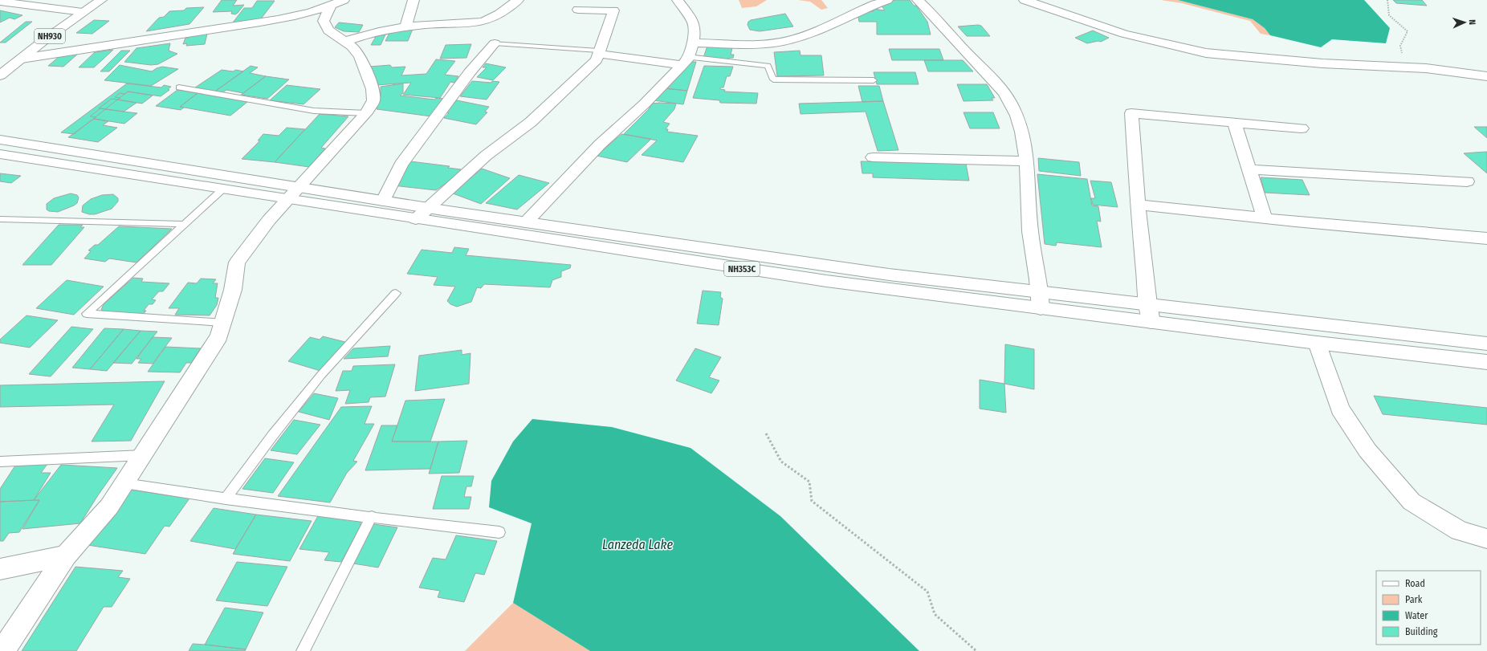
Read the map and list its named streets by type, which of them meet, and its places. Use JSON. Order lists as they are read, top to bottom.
{
  "streets": {
    "main road": ["NH930", "NH353C"]
  },
  "water": ["Lanzeda Lake"],
  "legend": [
    "Road",
    "Park",
    "Water",
    "Building"
  ],
  "north": "right"
}
